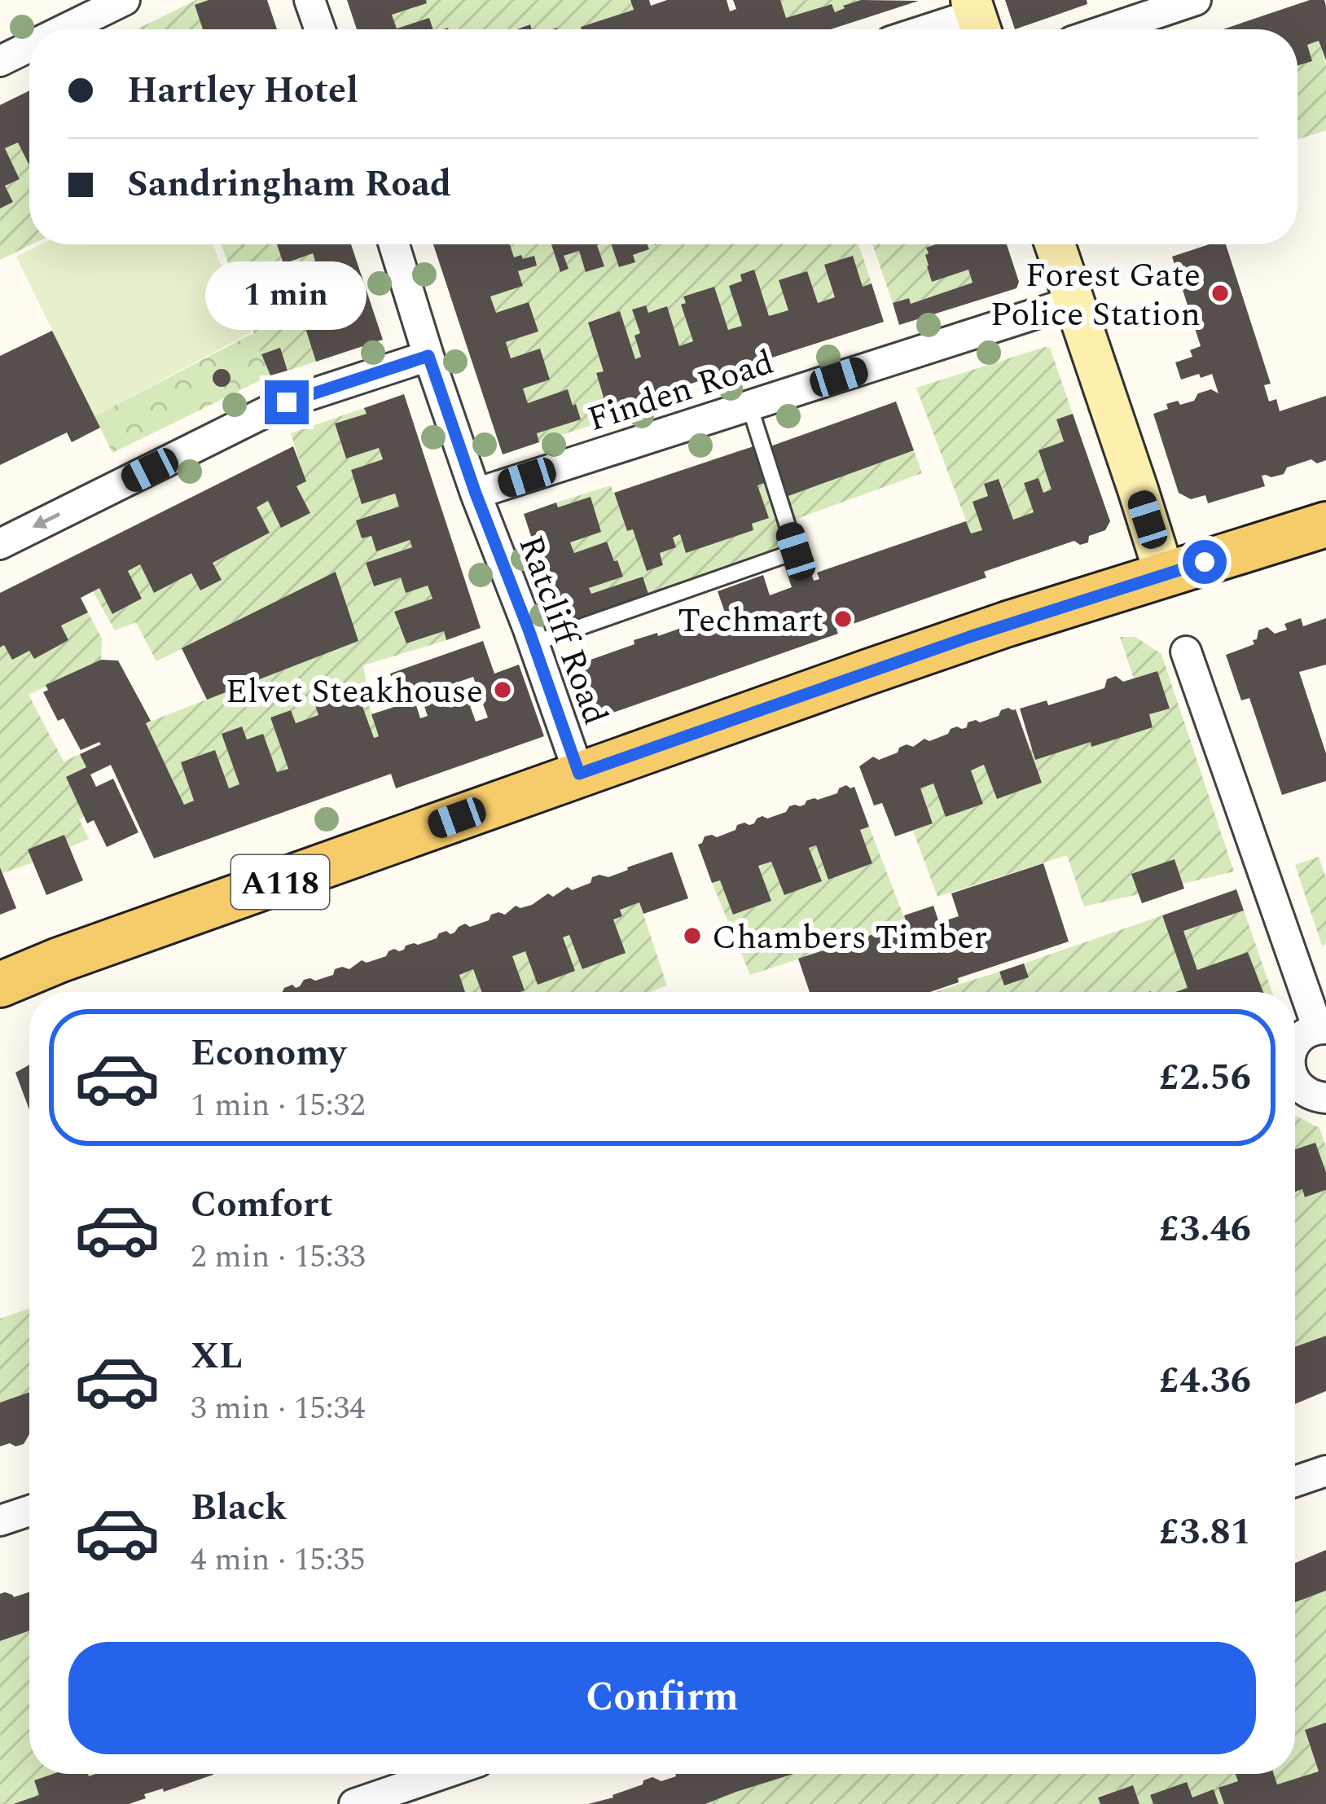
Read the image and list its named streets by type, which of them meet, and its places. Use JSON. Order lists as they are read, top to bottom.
{
  "streets": {
    "main road": ["A118"],
    "street": ["Finden Road", "Ratcliff Road"]
  },
  "crossings": [
    ["Finden Road", "Ratcliff Road"],
    ["Ratcliff Road", "A118"]
  ],
  "places": [
    "Forest Gate Police Station",
    "Techmart",
    "Elvet Steakhouse",
    "Chambers Timber"
  ],
  "page": {
    "banner": ["Hartley Hotel", "Sandringham Road"],
    "bubble": "1 min",
    "list": [
      {
        "name": "Economy",
        "note": "1 min · 15:32",
        "value": "£2.56"
      },
      {
        "name": "Comfort",
        "note": "2 min · 15:33",
        "value": "£3.46"
      },
      {
        "name": "XL",
        "note": "3 min · 15:34",
        "value": "£4.36"
      },
      {
        "name": "Black",
        "note": "4 min · 15:35",
        "value": "£3.81"
      }
    ],
    "buttons": "Confirm"
  }
}
